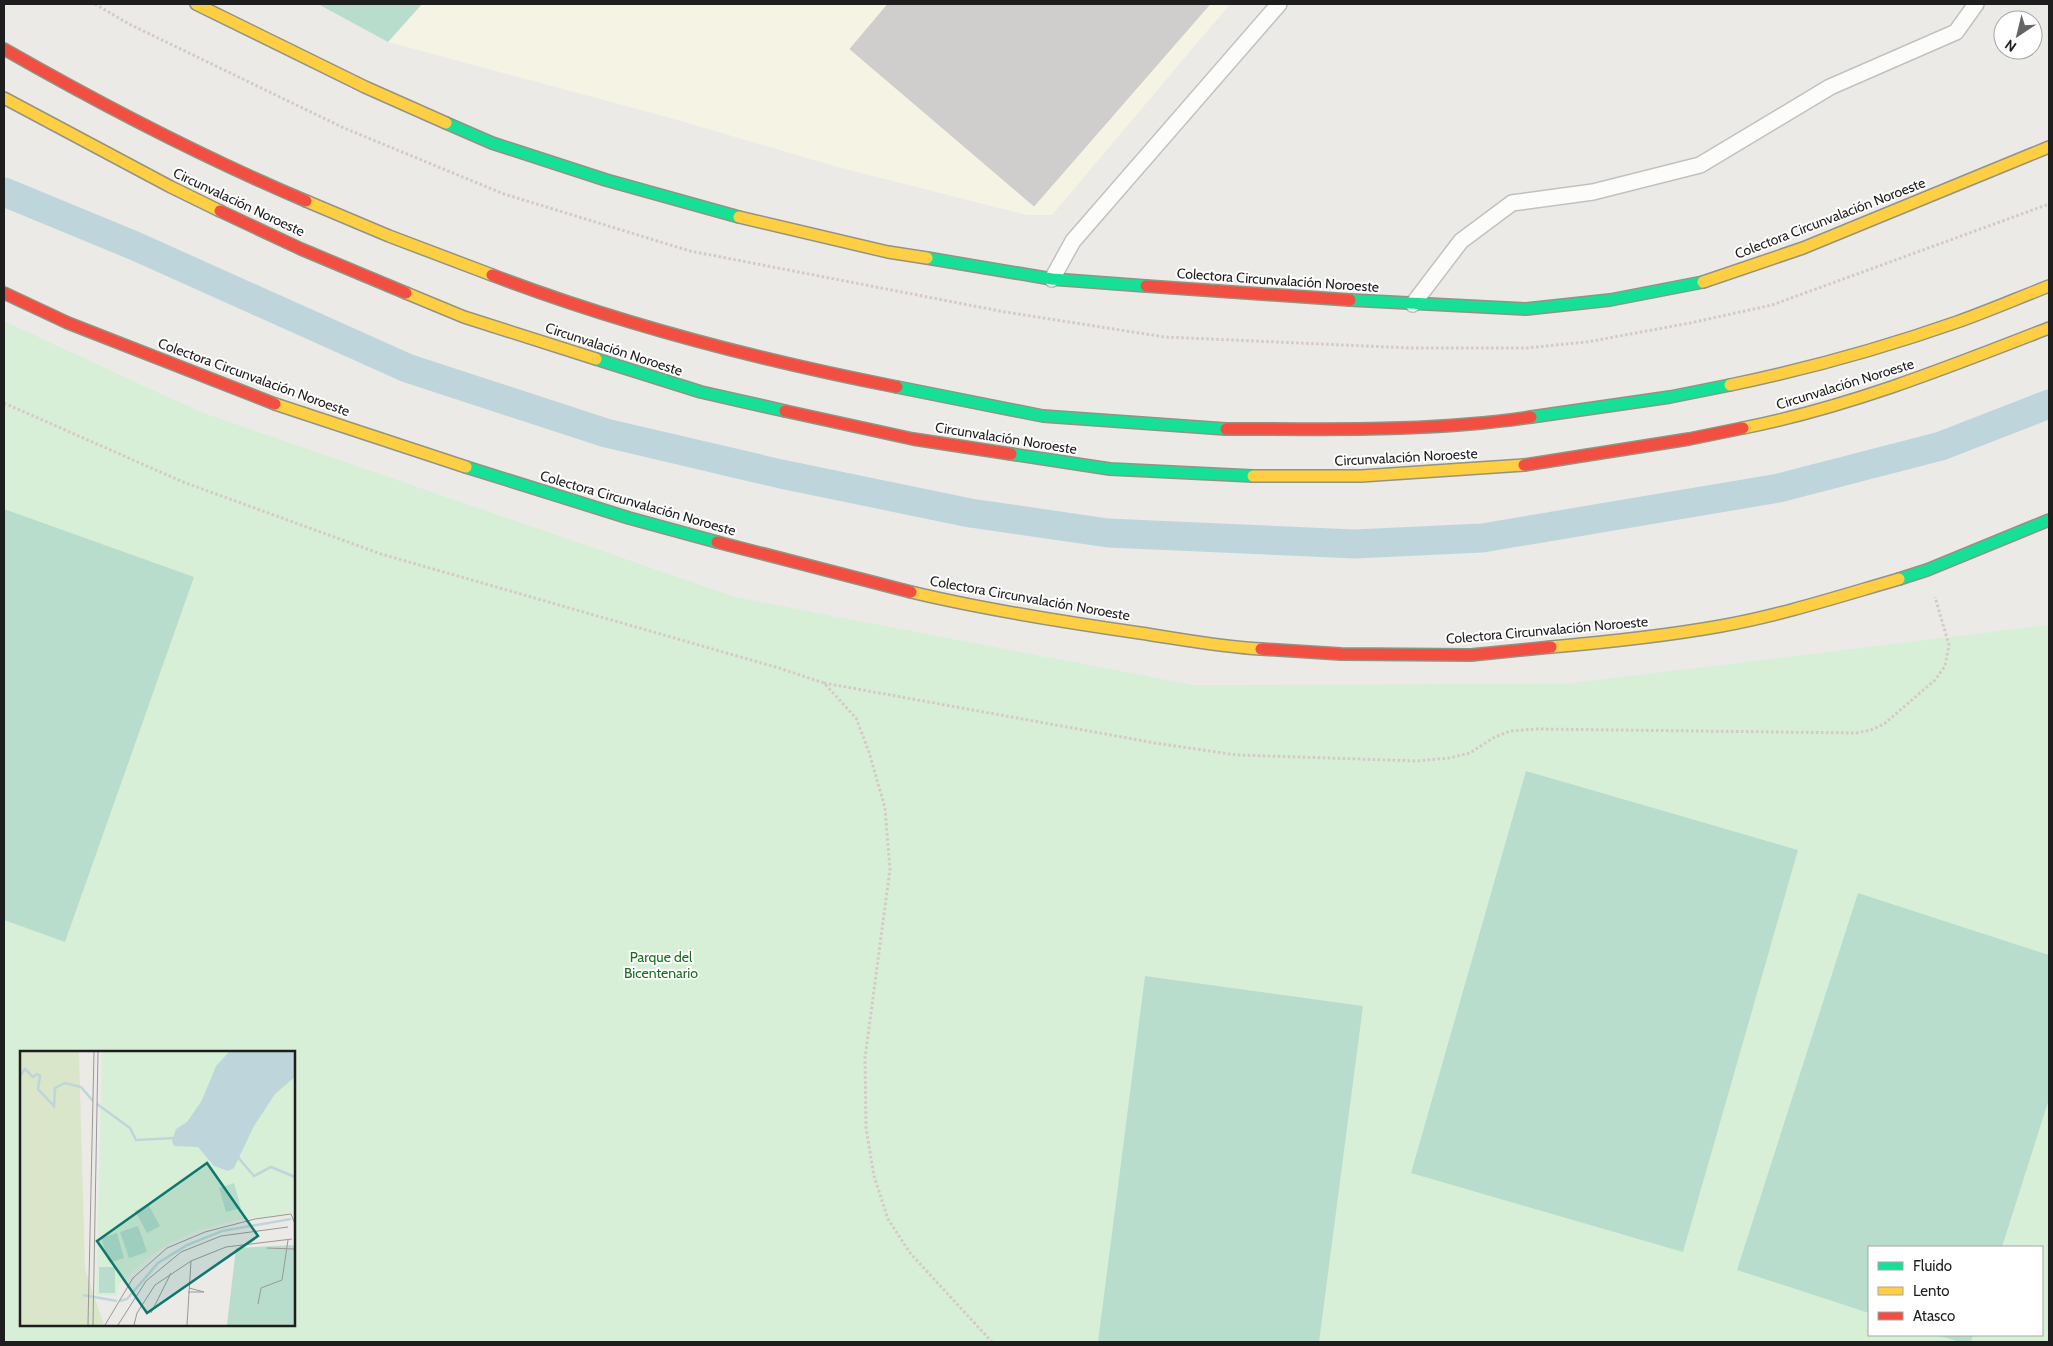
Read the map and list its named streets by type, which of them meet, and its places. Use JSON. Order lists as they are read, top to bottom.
{
  "streets": {
    "main road": ["Circunvalación Noroeste", "Colectora Circunvalación Noroeste"]
  },
  "parks": ["Parque del Bicentenario"],
  "legend": ["Fluido", "Lento", "Atasco"],
  "north": "bottom left"
}
